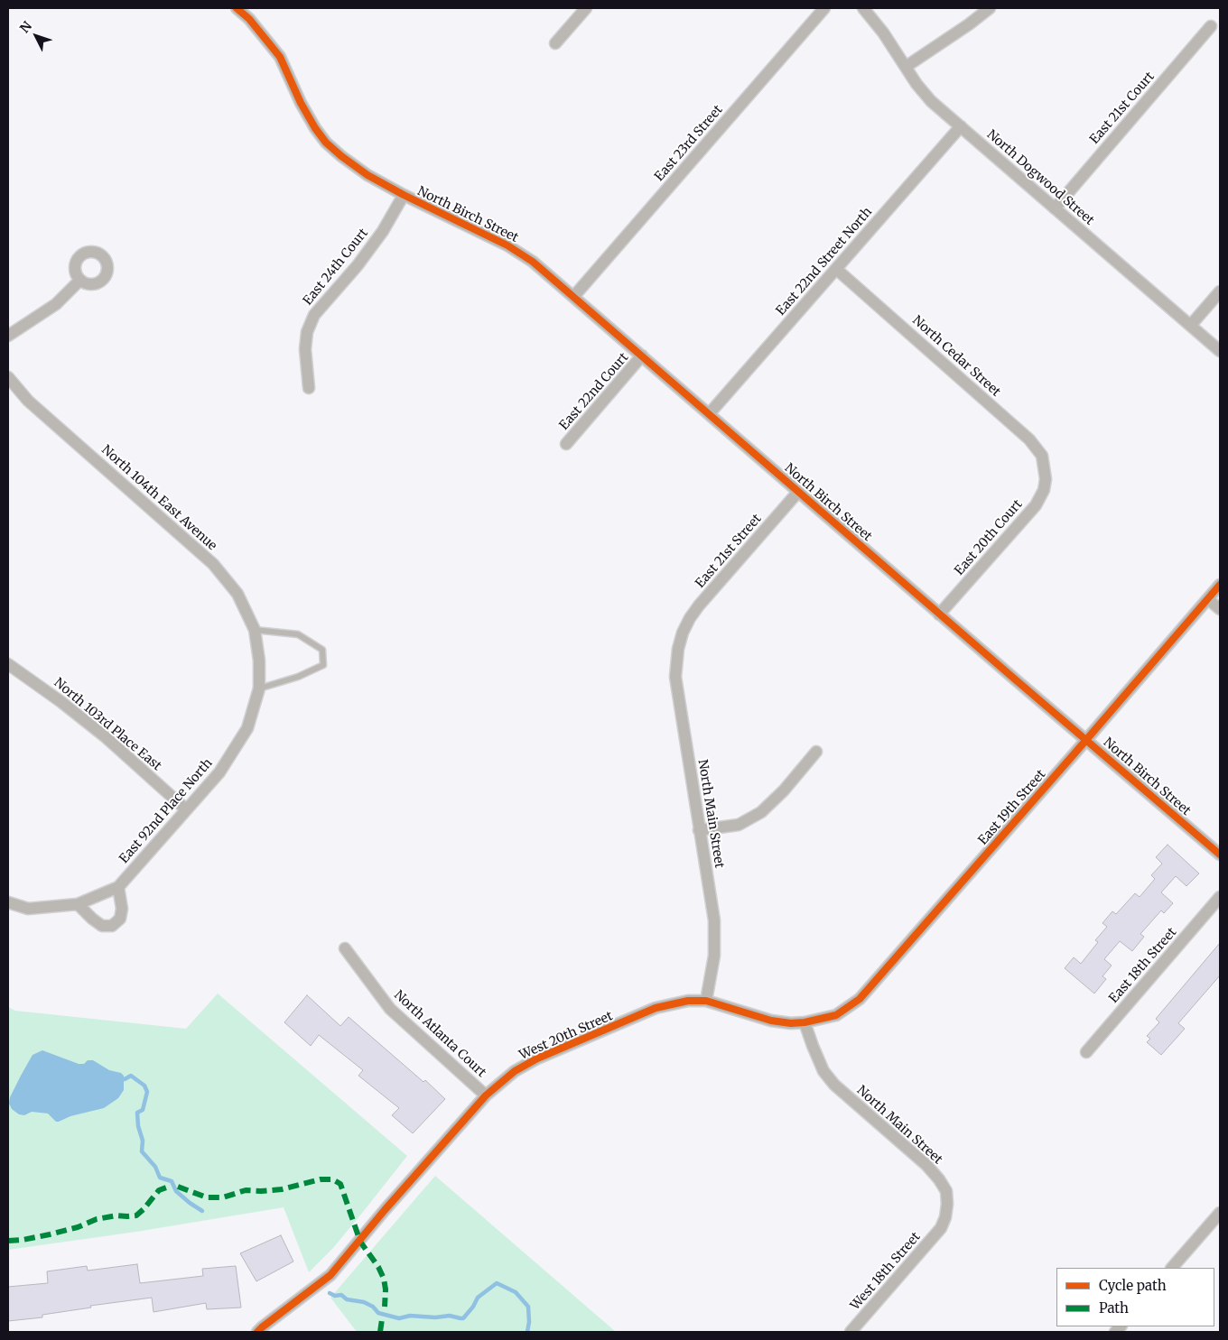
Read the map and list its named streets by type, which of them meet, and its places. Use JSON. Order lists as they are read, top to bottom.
{
  "streets": {
    "street": [
      "East 21st Court",
      "East 23rd Street",
      "North Dogwood Street",
      "North Birch Street",
      "East 22nd Street North",
      "East 24th Court",
      "North Cedar Street",
      "East 22nd Court",
      "North 104th East Avenue",
      "East 20th Court",
      "East 21st Street",
      "North 103rd Place East",
      "East 19th Street",
      "East 92nd Place North",
      "North Main Street",
      "East 18th Street",
      "North Atlanta Court",
      "West 20th Street",
      "West 18th Street"
    ]
  },
  "crossings": [
    ["East 21st Court", "North Dogwood Street"],
    ["East 23rd Street", "North Birch Street"],
    ["North Dogwood Street", "East 22nd Street North"],
    ["North Birch Street", "East 22nd Street North"],
    ["North Birch Street", "East 24th Court"],
    ["North Birch Street", "East 22nd Court"],
    ["North Birch Street", "East 20th Court"],
    ["North Birch Street", "East 21st Street"],
    ["North Birch Street", "East 19th Street"],
    ["East 22nd Street North", "North Cedar Street"],
    ["North Cedar Street", "East 20th Court"],
    ["North 104th East Avenue", "East 92nd Place North"],
    ["East 21st Street", "North Main Street"],
    ["North 103rd Place East", "East 92nd Place North"],
    ["East 19th Street", "North Main Street"],
    ["East 19th Street", "West 20th Street"],
    ["North Main Street", "West 20th Street"],
    ["North Main Street", "West 18th Street"],
    ["North Atlanta Court", "West 20th Street"]
  ],
  "legend": ["Cycle path", "Path"],
  "north": "top left"
}
